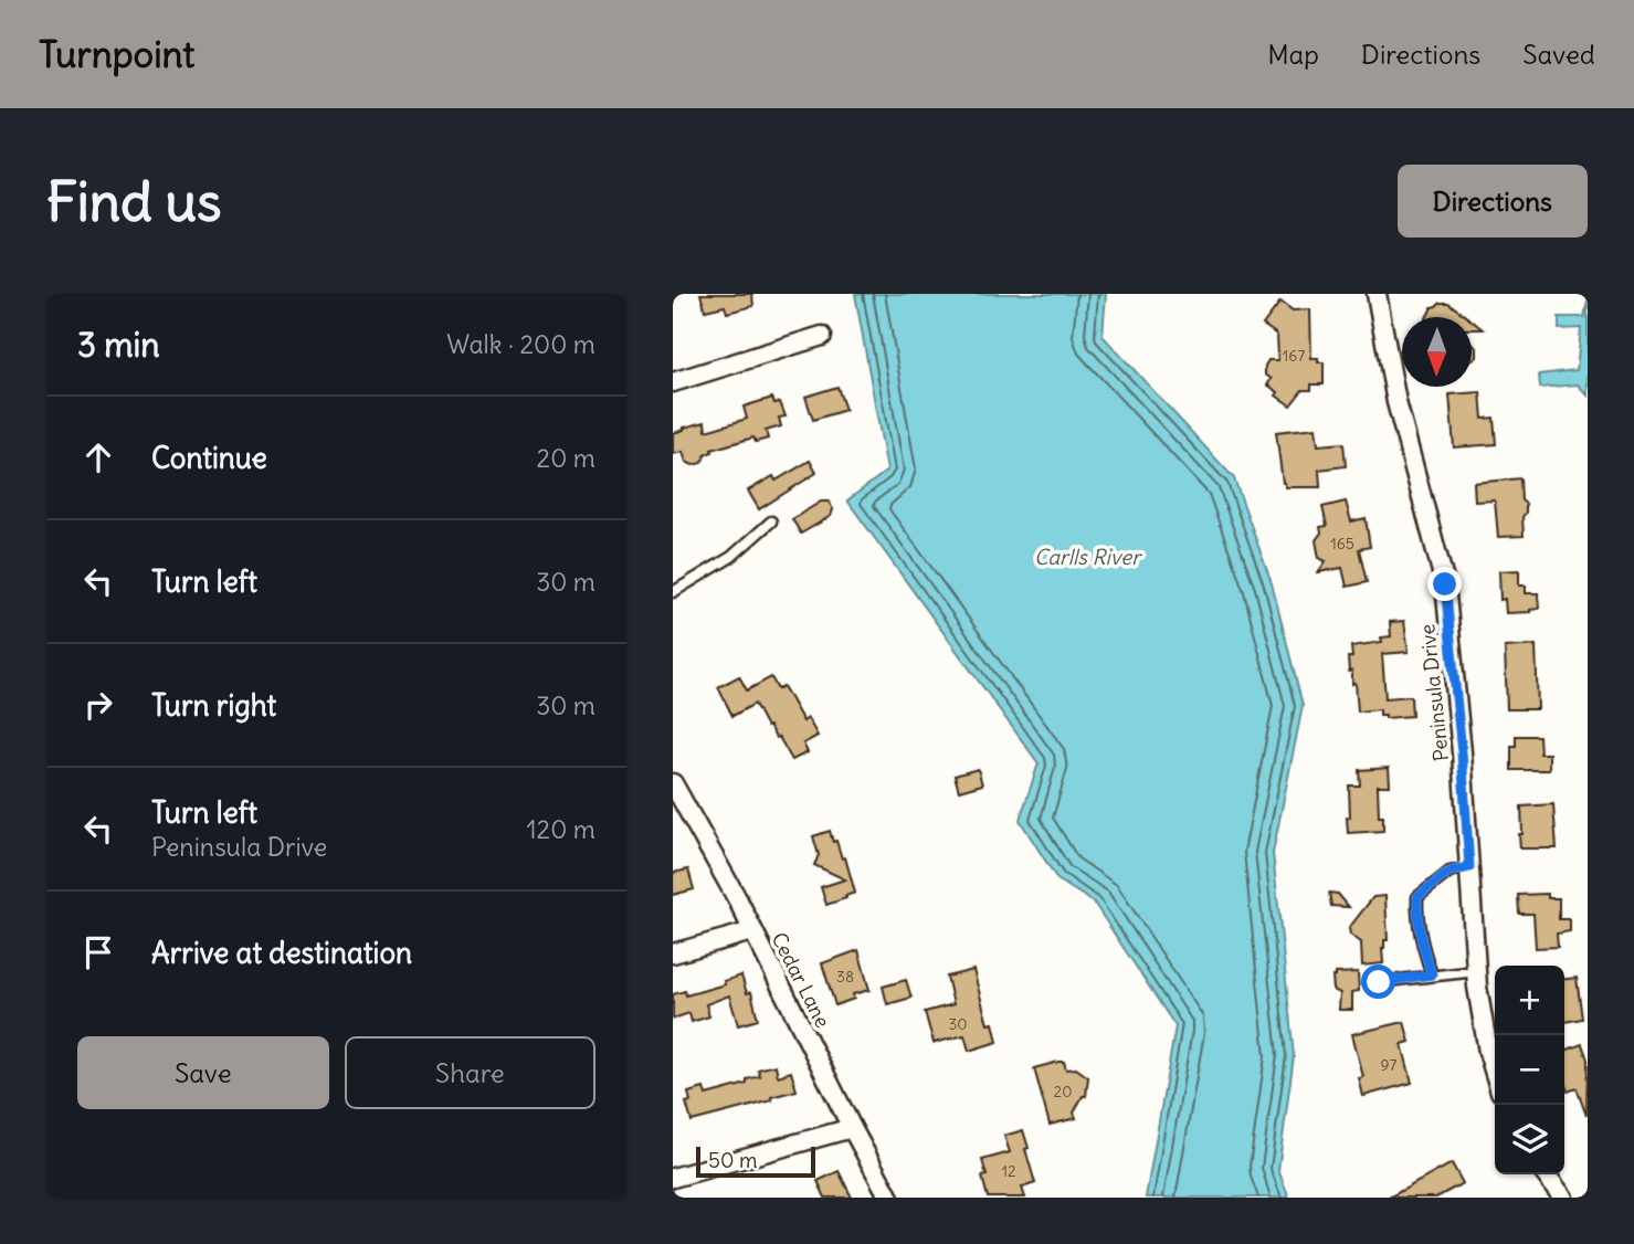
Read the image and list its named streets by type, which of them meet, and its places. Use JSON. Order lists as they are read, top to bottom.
{
  "streets": {
    "street": ["Peninsula Drive", "Cedar Lane"]
  },
  "water": ["Carlls River"],
  "house_numbers": [
    "167",
    "165",
    "38",
    "30",
    "97",
    "20",
    "12"
  ],
  "scale_bar": "50 m",
  "north": "bottom",
  "page": {
    "header": "Turnpoint",
    "nav": ["Map", "Directions", "Saved"],
    "buttons": [
      "Directions",
      ["Save", "Share"]
    ],
    "title": "Find us",
    "heading": ["3 min", "Walk · 200 m"],
    "list": [
      ["Continue", "20 m"],
      ["Turn left", "30 m"],
      ["Turn right", "30 m"],
      ["Turn left", "Peninsula Drive", "120 m"],
      "Arrive at destination"
    ],
    "map_buttons": ["+", "−"],
    "scale": "50 m"
  }
}
